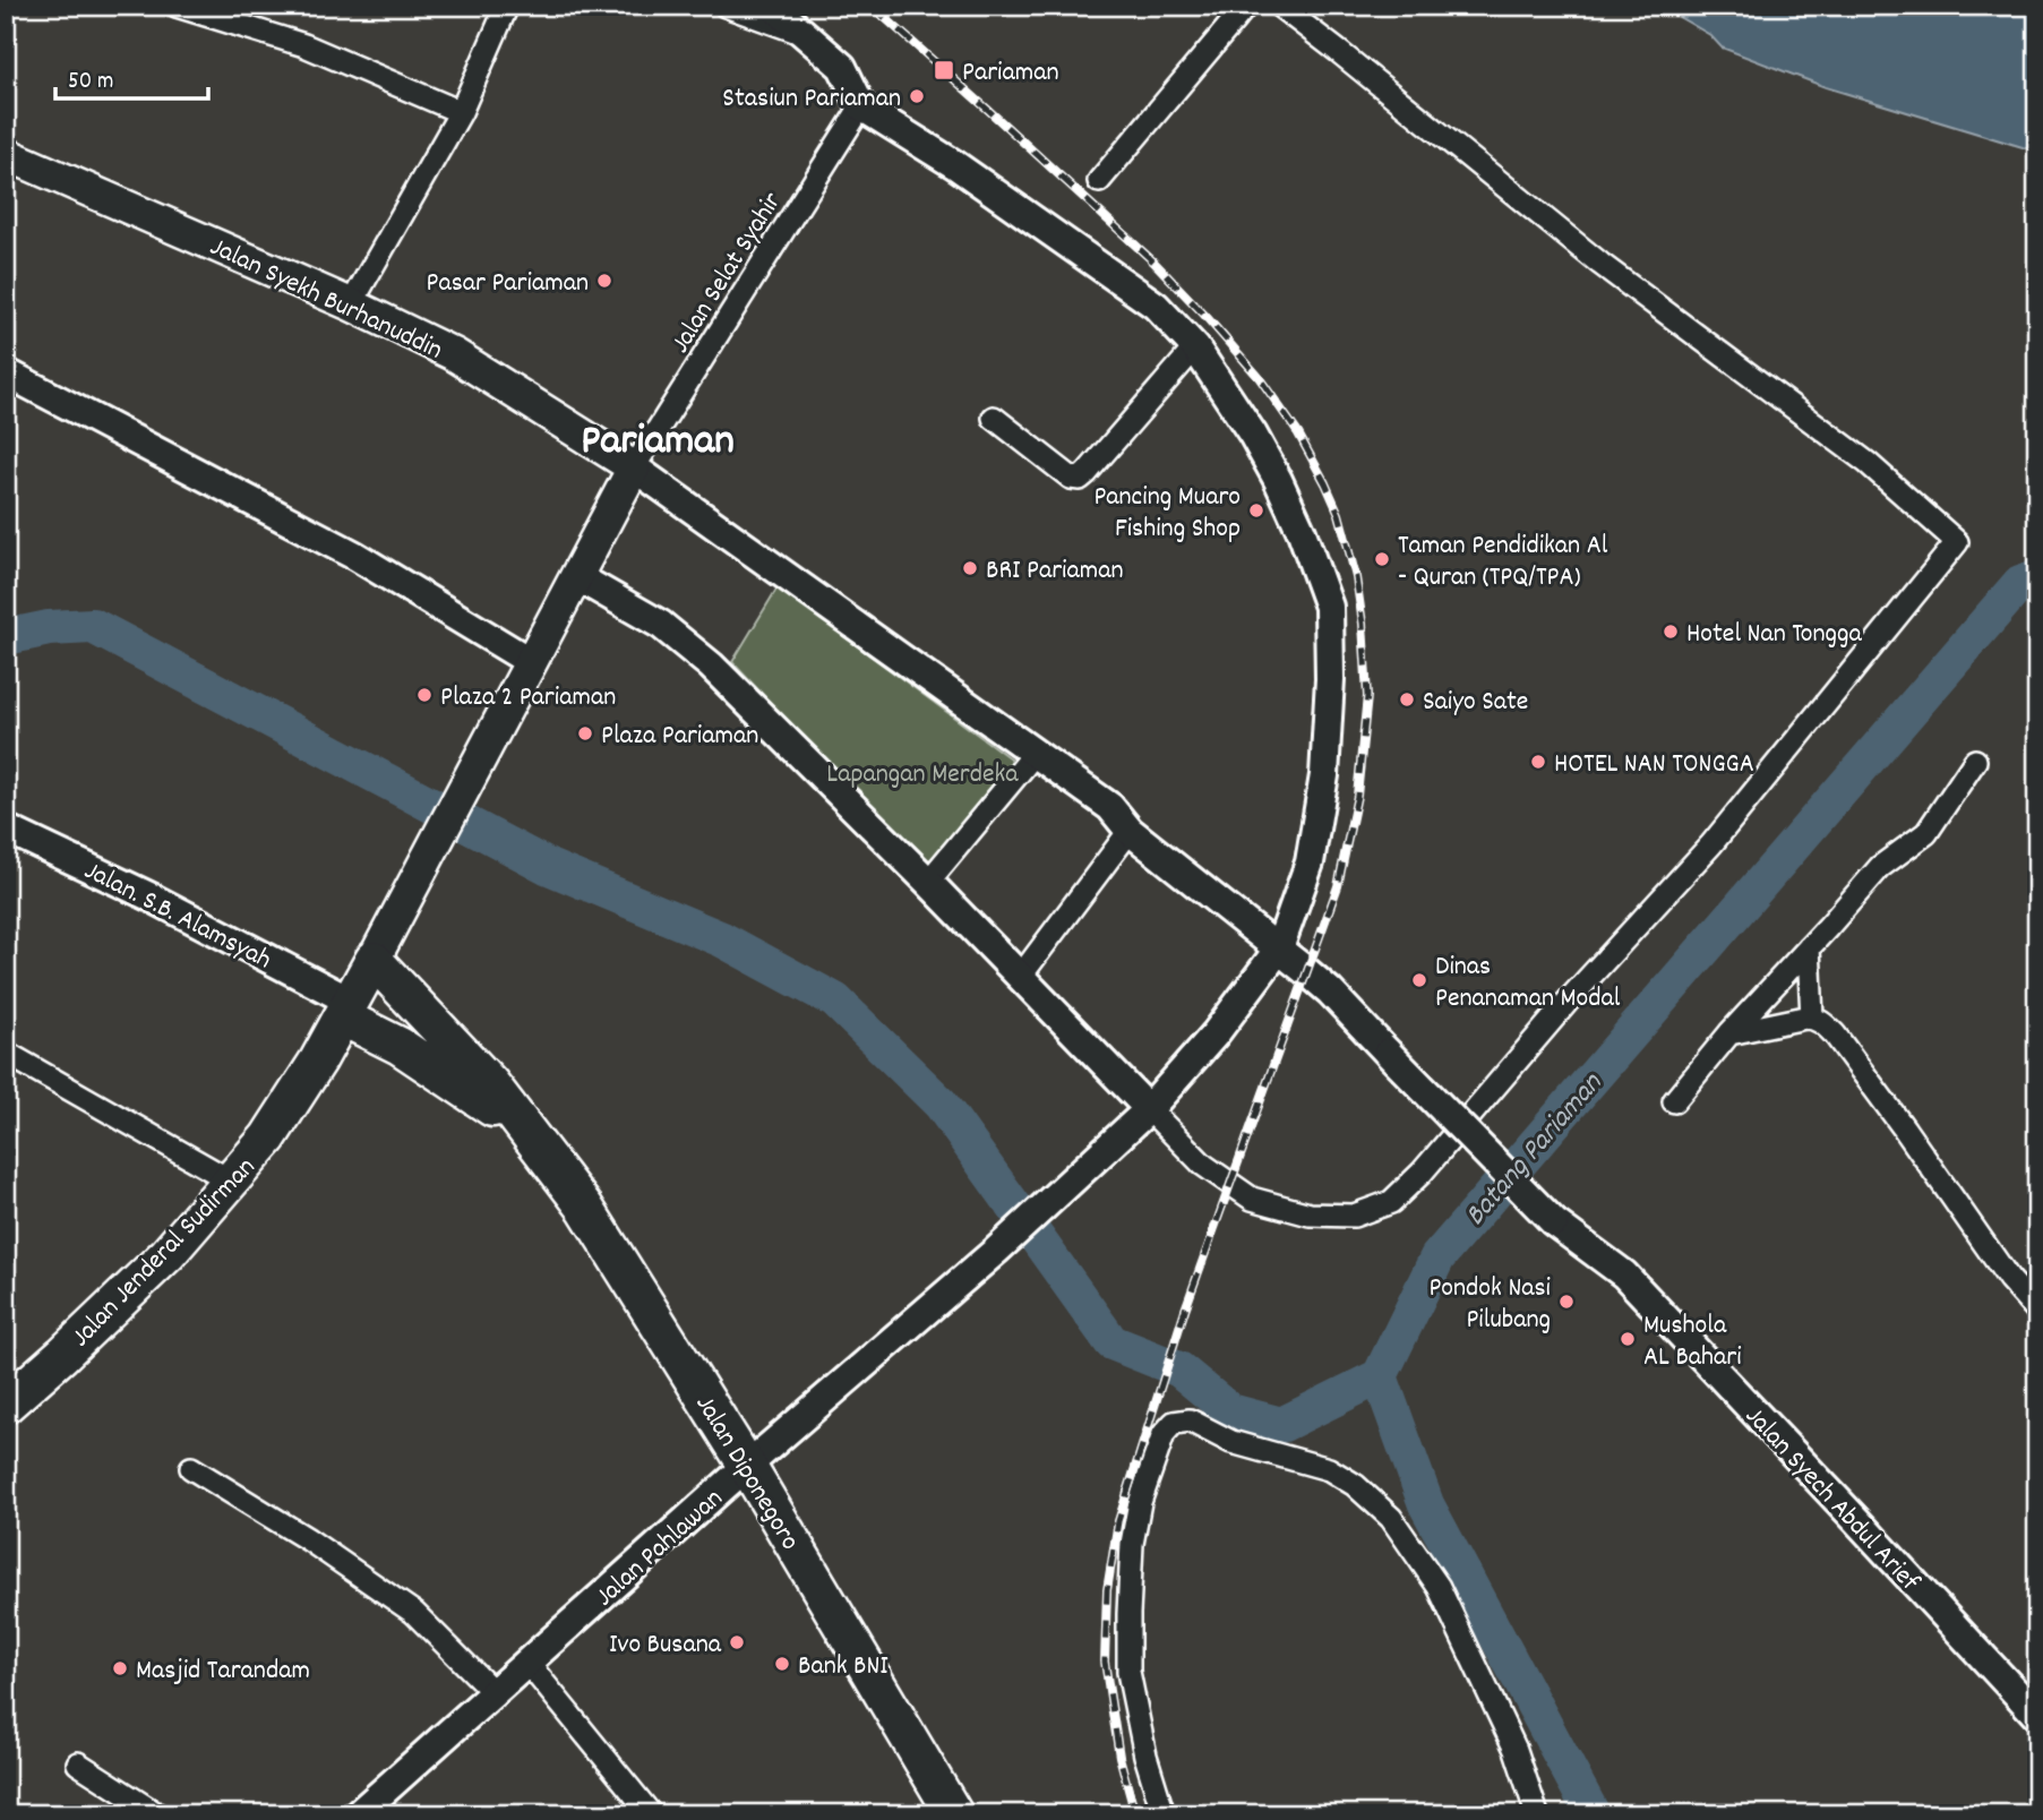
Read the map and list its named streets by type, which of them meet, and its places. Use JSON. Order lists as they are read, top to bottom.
{
  "streets": {
    "main road": ["Jalan Syekh Burhanuddin", "Jalan Jenderal Sudirman", "Jalan Diponegoro"],
    "street": [
      "Jalan Selat Syahir",
      "Jalan. S.B. Alamsyah",
      "Jalan Syech Abdul Arief",
      "Jalan Pahlawan"
    ]
  },
  "crossings": [
    ["Jalan Selat Syahir", "Jalan Syekh Burhanuddin"],
    ["Jalan Selat Syahir", "Jalan Syech Abdul Arief"],
    ["Jalan Selat Syahir", "Jalan Pahlawan"],
    ["Jalan Syekh Burhanuddin", "Jalan Syech Abdul Arief"],
    ["Jalan. S.B. Alamsyah", "Jalan Jenderal Sudirman"],
    ["Jalan. S.B. Alamsyah", "Jalan Diponegoro"],
    ["Jalan Jenderal Sudirman", "Jalan Diponegoro"],
    ["Jalan Diponegoro", "Jalan Pahlawan"],
    ["Jalan Syech Abdul Arief", "Jalan Pahlawan"]
  ],
  "districts": ["Pariaman"],
  "water": ["Batang Pariaman"],
  "parks": ["Lapangan Merdeka"],
  "places": {
    "transit": ["Pariaman"],
    "other": [
      "Stasiun Pariaman",
      "Pasar Pariaman",
      "Pancing Muaro Fishing Shop",
      "Taman Pendidikan Al - Quran (TPQ/TPA)",
      "BRI Pariaman",
      "Hotel Nan Tongga",
      "Plaza 2 Pariaman",
      "Saiyo Sate",
      "Plaza Pariaman",
      "HOTEL NAN TONGGA",
      "Dinas Penanaman Modal",
      "Pondok Nasi Pilubang",
      "Mushola AL Bahari",
      "Ivo Busana",
      "Bank BNI",
      "Masjid Tarandam"
    ]
  },
  "scale_bar": "50 m"
}
